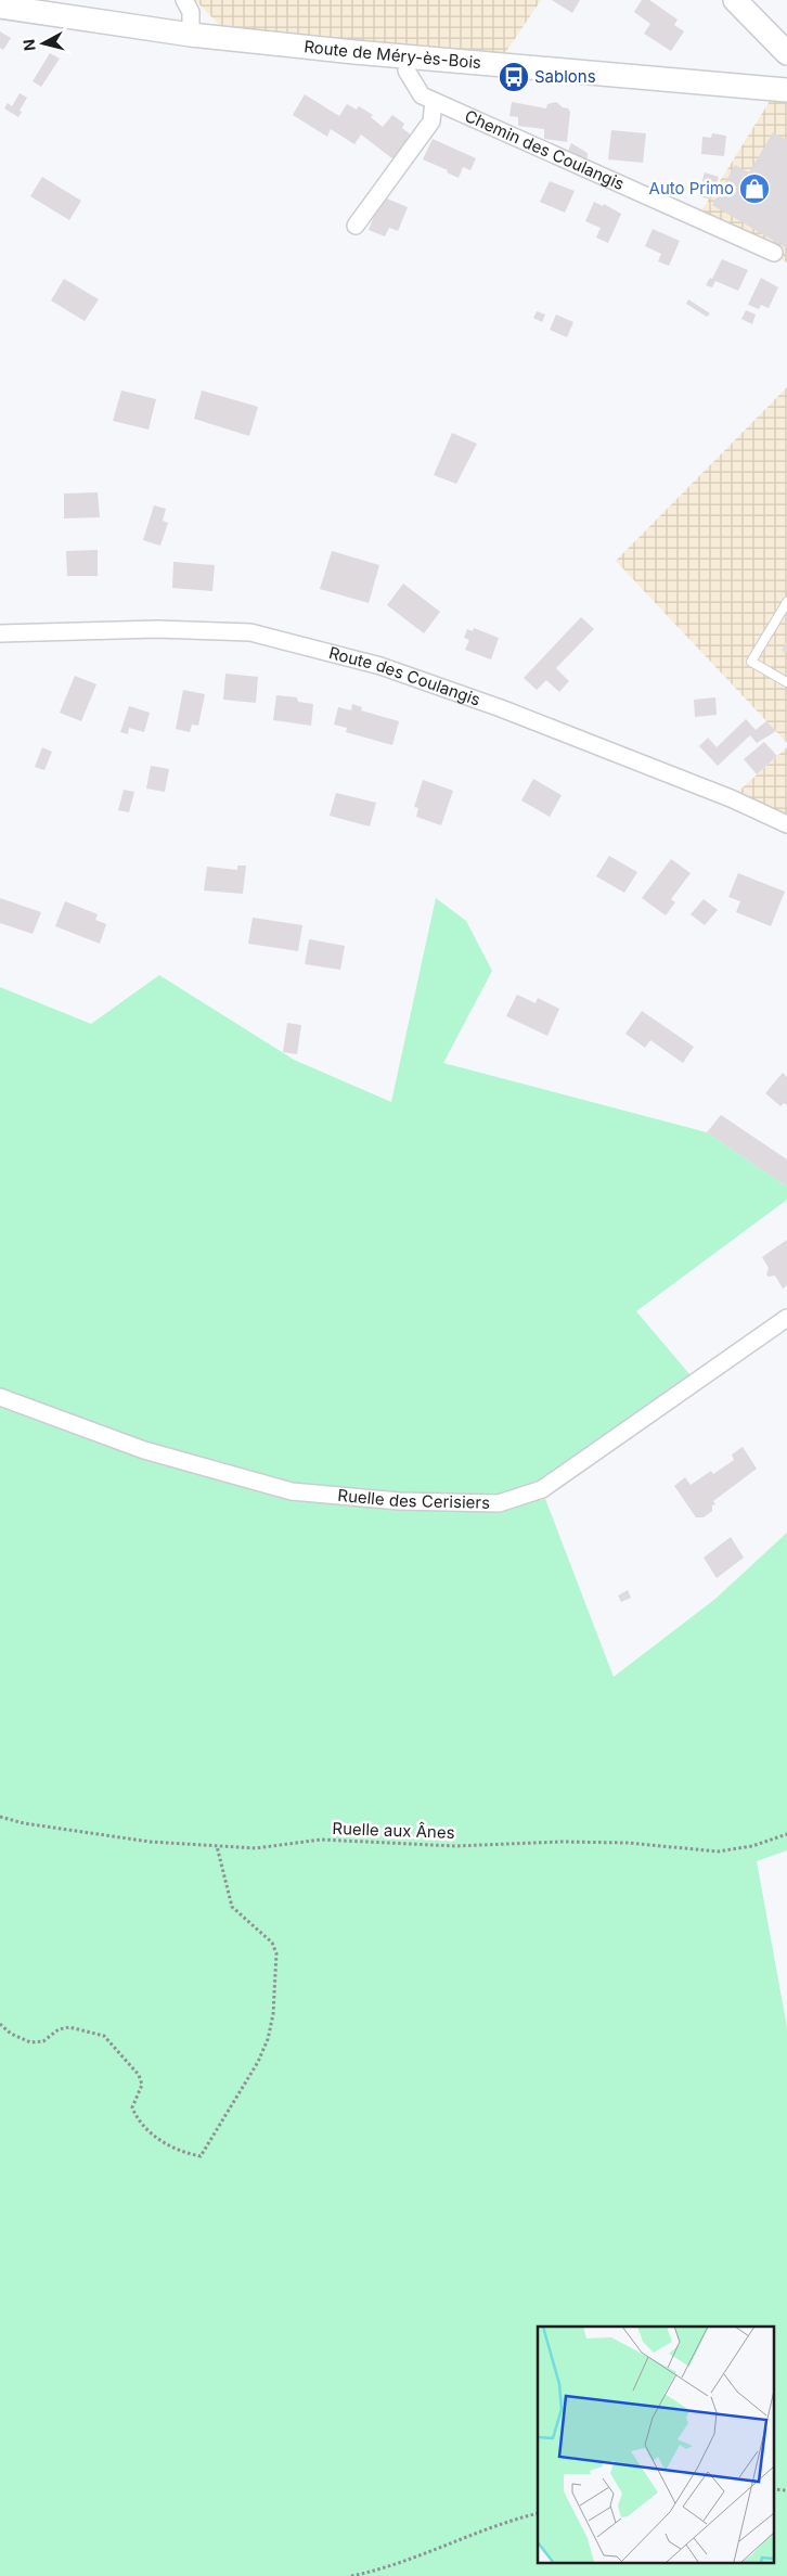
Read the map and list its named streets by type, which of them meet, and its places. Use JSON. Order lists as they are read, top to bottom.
{
  "streets": {
    "street": [
      "Route de Méry-ès-Bois",
      "Chemin des Coulangis",
      "Route des Coulangis",
      "Ruelle des Cerisiers"
    ],
    "path": ["Ruelle aux Ânes"]
  },
  "crossings": [
    ["Route de Méry-ès-Bois", "Chemin des Coulangis"]
  ],
  "places": {
    "bus stop": ["Sablons"],
    "shop": ["Auto Primo"]
  },
  "north": "left"
}
